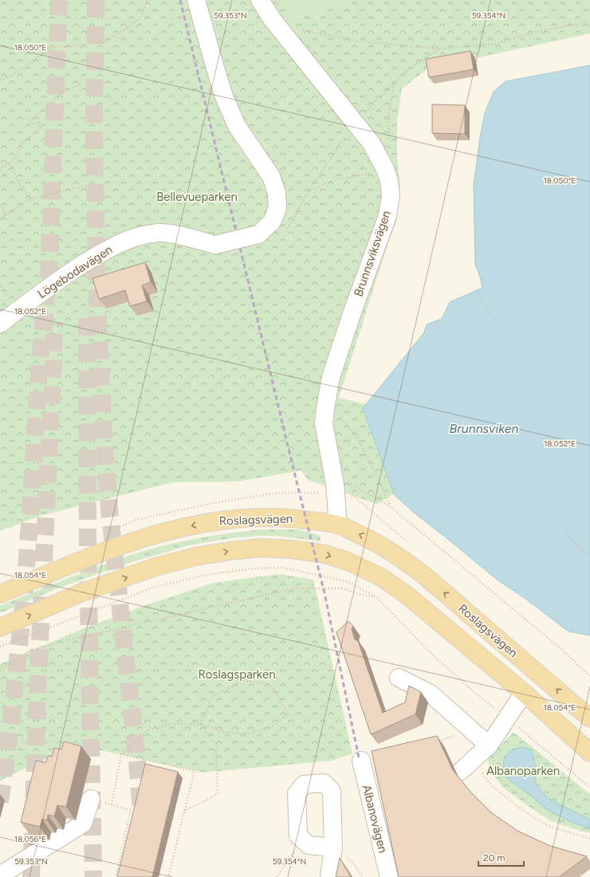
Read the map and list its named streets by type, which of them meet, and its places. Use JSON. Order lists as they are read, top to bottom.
{
  "streets": {
    "main road": ["Roslagsvägen"],
    "street": ["Brunnsviksvägen", "Lögebodavägen", "Albanovägen"]
  },
  "crossings": [
    ["Brunnsviksvägen", "Roslagsvägen"]
  ],
  "water": ["Brunnsviken"],
  "parks": ["Bellevueparken", "Roslagsparken", "Albanoparken"],
  "scale_bar": "20 m",
  "coordinates": [
    "59.353°N",
    "59.354°N",
    "18.050°E",
    "18.052°E",
    "18.054°E",
    "18.056°E"
  ]
}
